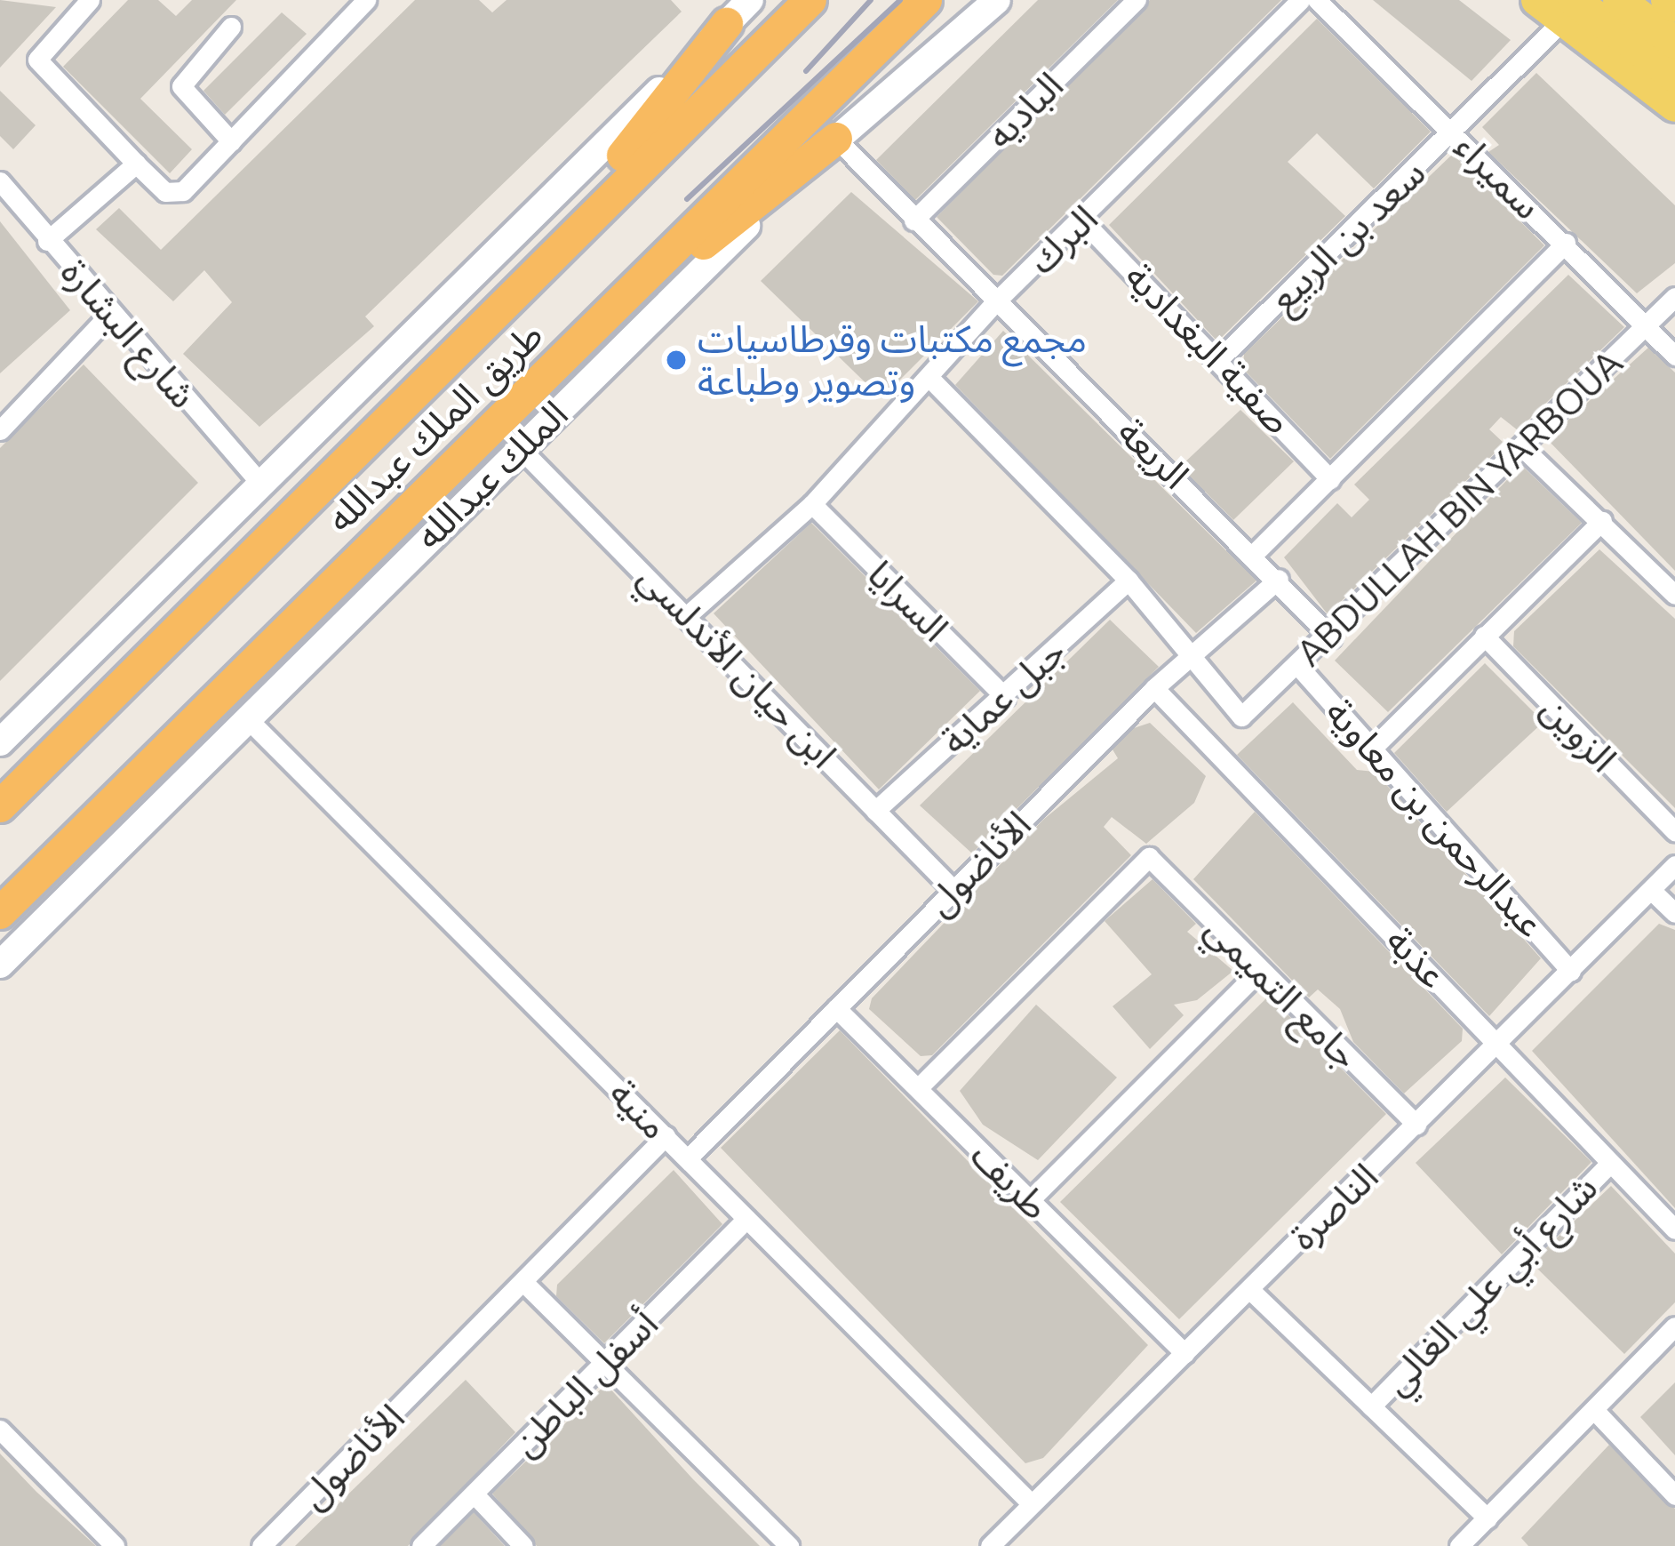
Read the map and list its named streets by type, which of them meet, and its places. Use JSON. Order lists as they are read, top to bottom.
{
  "streets": {
    "highway": ["طريق الملك عبدالله"],
    "main road": ["الملك عبدالله"],
    "street": [
      "الباديه",
      "سميراء",
      "سعد بن الربيع",
      "البرك",
      "شارع البشارة",
      "صفية البغدادية",
      "الريعة",
      "ABDULLAH BIN YARBOUA",
      "السرايا",
      "ابن حيان الأندلسي",
      "جبل عماية",
      "الزوين",
      "عبدالرحمن بن معاوية",
      "الأناضول",
      "عذبة",
      "جامع التميمي",
      "منية",
      "طريف",
      "الناصرة",
      "شارع أبي علي الغالي",
      "أسفل الباطن"
    ]
  },
  "crossings": [
    ["الباديه", "الريعة"],
    ["سميراء", "سعد بن الربيع"],
    ["سميراء", "ABDULLAH BIN YARBOUA"],
    ["سعد بن الربيع", "صفية البغدادية"],
    ["البرك", "صفية البغدادية"],
    ["البرك", "الريعة"],
    ["البرك", "السرايا"],
    ["البرك", "ابن حيان الأندلسي"],
    ["الريعة", "الملك عبدالله"],
    ["الريعة", "ABDULLAH BIN YARBOUA"],
    ["الريعة", "الأناضول"],
    ["الملك عبدالله", "ابن حيان الأندلسي"],
    ["الملك عبدالله", "منية"],
    ["ABDULLAH BIN YARBOUA", "عبدالرحمن بن معاوية"],
    ["ABDULLAH BIN YARBOUA", "الأناضول"],
    ["السرايا", "جبل عماية"],
    ["ابن حيان الأندلسي", "جبل عماية"],
    ["ابن حيان الأندلسي", "الأناضول"],
    ["عبدالرحمن بن معاوية", "الناصرة"],
    ["الأناضول", "عذبة"],
    ["الأناضول", "منية"],
    ["الأناضول", "طريف"],
    ["عذبة", "الناصرة"],
    ["عذبة", "شارع أبي علي الغالي"],
    ["جامع التميمي", "طريف"],
    ["جامع التميمي", "الناصرة"],
    ["منية", "الناصرة"],
    ["منية", "أسفل الباطن"],
    ["طريف", "الناصرة"]
  ],
  "places": ["مجمع مكتبات وقرطاسيات وتصوير وطباعة"]
}
